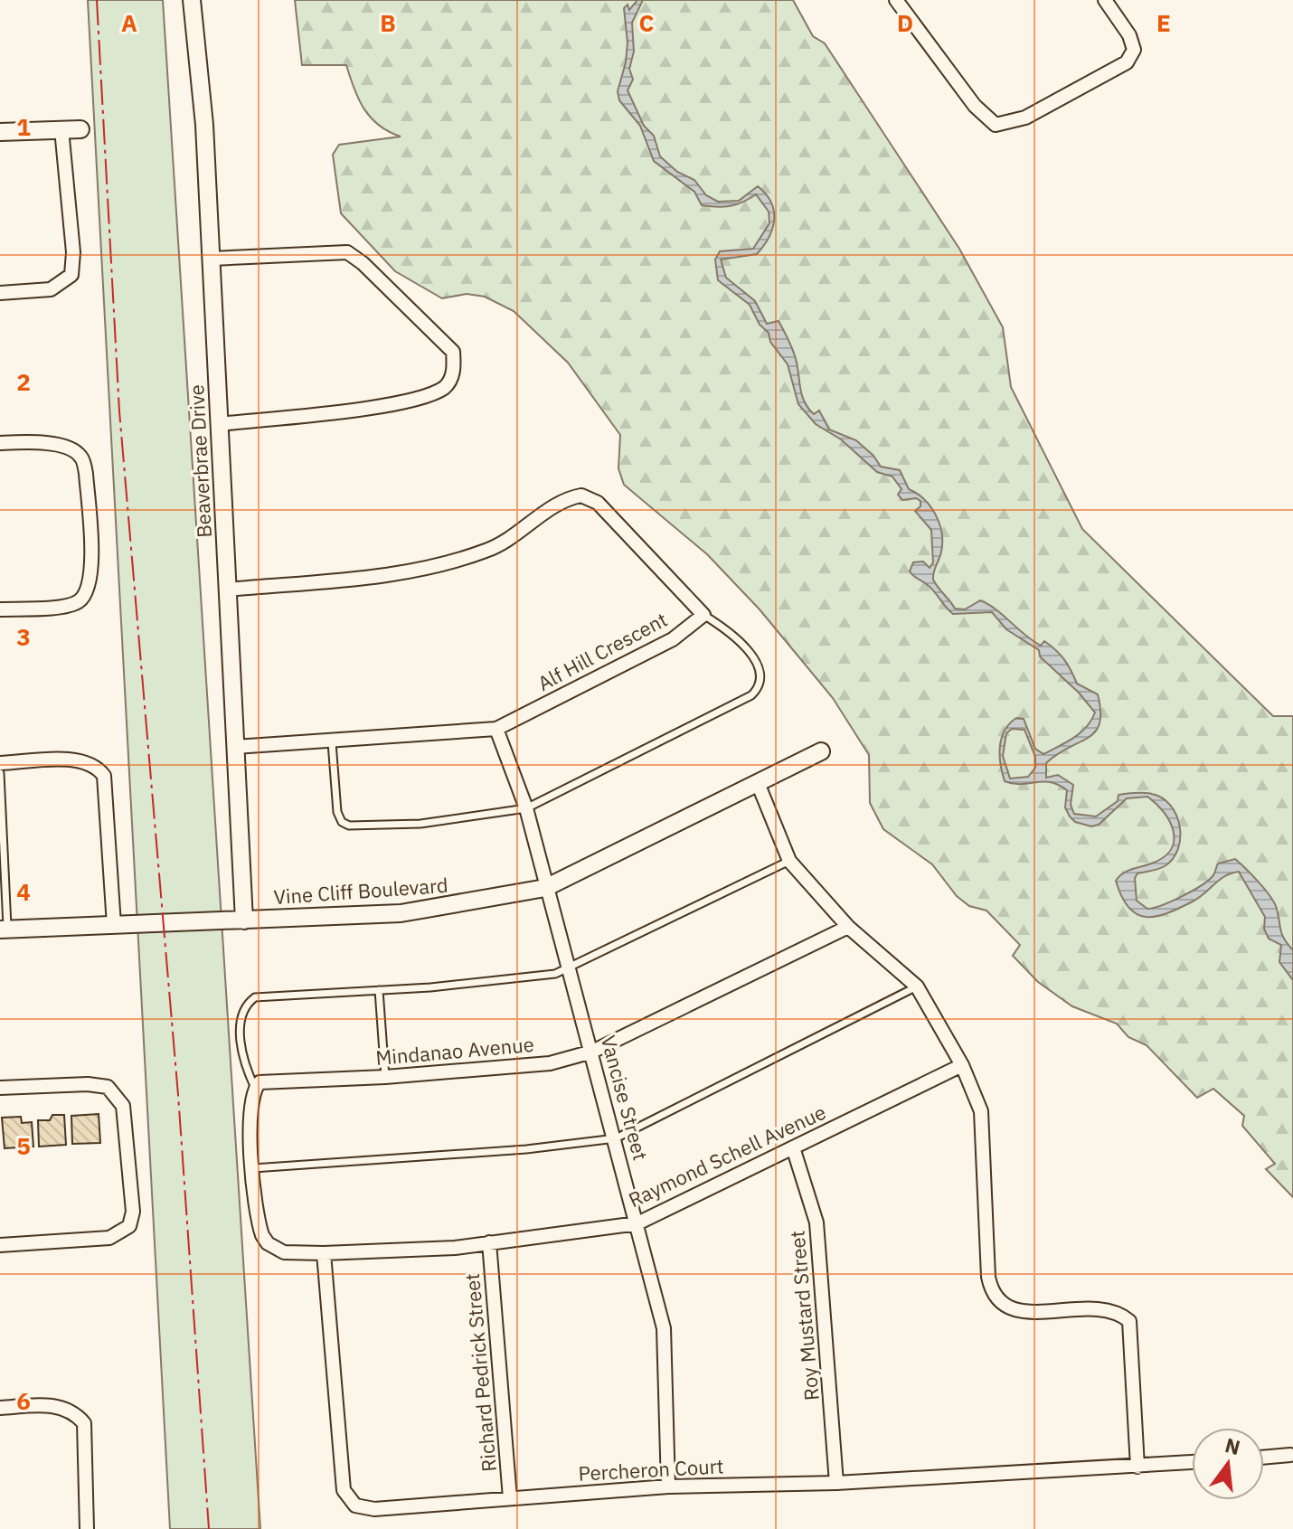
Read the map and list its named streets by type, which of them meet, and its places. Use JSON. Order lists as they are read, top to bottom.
{
  "streets": {
    "street": [
      "Beaverbrae Drive",
      "Alf Hill Crescent",
      "Vine Cliff Boulevard",
      "Mindanao Avenue",
      "Vancise Street",
      "Raymond Schell Avenue",
      "Roy Mustard Street",
      "Richard Pedrick Street",
      "Percheron Court"
    ]
  },
  "crossings": [
    ["Beaverbrae Drive", "Alf Hill Crescent"],
    ["Beaverbrae Drive", "Vine Cliff Boulevard"],
    ["Alf Hill Crescent", "Vancise Street"],
    ["Vine Cliff Boulevard", "Vancise Street"],
    ["Mindanao Avenue", "Vancise Street"],
    ["Vancise Street", "Raymond Schell Avenue"],
    ["Vancise Street", "Percheron Court"],
    ["Raymond Schell Avenue", "Roy Mustard Street"],
    ["Raymond Schell Avenue", "Richard Pedrick Street"],
    ["Raymond Schell Avenue", "Percheron Court"],
    ["Roy Mustard Street", "Percheron Court"],
    ["Richard Pedrick Street", "Percheron Court"]
  ],
  "north": "top",
  "grid": {
    "columns": [
      "A",
      "B",
      "C",
      "D",
      "E"
    ],
    "rows": [
      "1",
      "2",
      "3",
      "4",
      "5",
      "6"
    ]
  }
}
